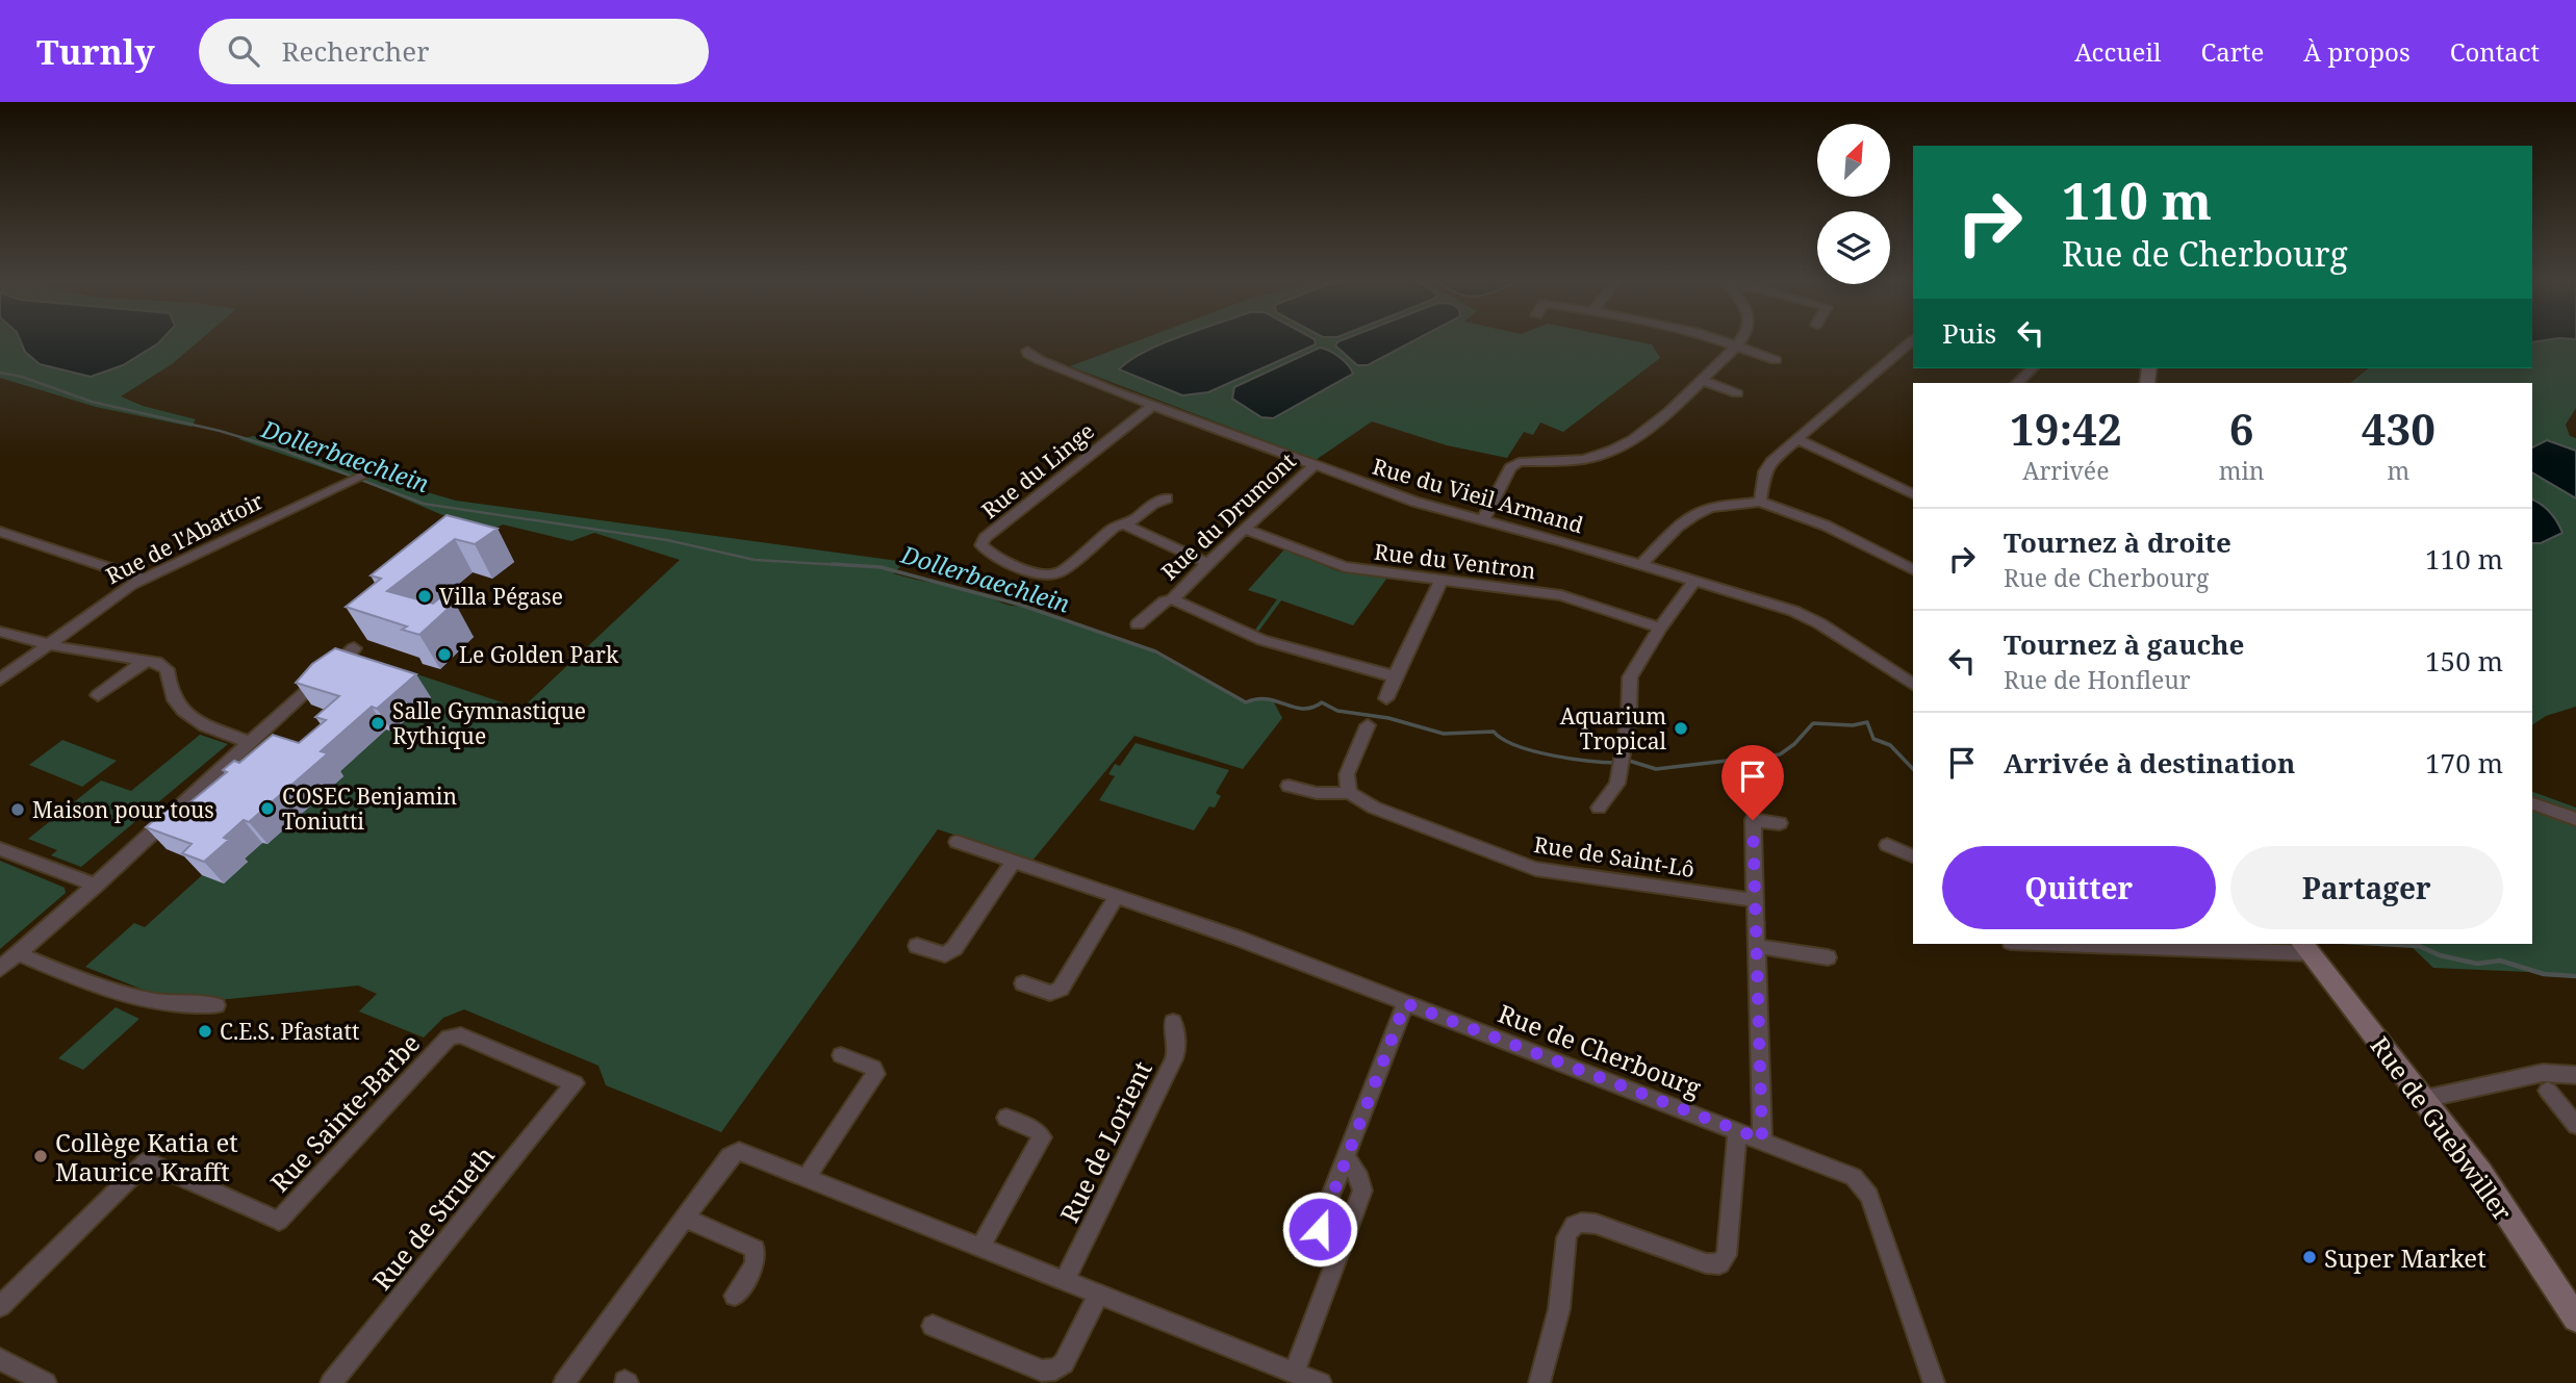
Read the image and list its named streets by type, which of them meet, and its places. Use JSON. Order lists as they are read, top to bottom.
{
  "streets": {
    "main road": ["Rue de Guebwiller"],
    "street": [
      "Rue du Linge",
      "Rue du Vieil Armand",
      "Rue du Drumont",
      "Rue de l'Abattoir",
      "Rue du Ventron",
      "Rue de Saint-Lô",
      "Rue de Cherbourg",
      "Rue Sainte-Barbe",
      "Rue de Lorient",
      "Rue de Strueth"
    ]
  },
  "crossings": [
    ["Rue du Linge", "Rue du Vieil Armand"],
    ["Rue du Vieil Armand", "Rue du Drumont"],
    ["Rue du Drumont", "Rue du Ventron"],
    ["Rue Sainte-Barbe", "Rue de Strueth"]
  ],
  "water": ["Dollerbaechlein"],
  "places": [
    "Villa Pégase",
    "Le Golden Park",
    "Salle Gymnastique Rythique",
    "Aquarium Tropical",
    "COSEC Benjamin Toniutti",
    "Maison pour tous",
    "C.E.S. Pfastatt",
    "Collège Katia et Maurice Krafft",
    "Super Market"
  ],
  "north": "top right",
  "page": {
    "header": "Turnly",
    "search": "Rechercher",
    "nav": [
      "Accueil",
      "Carte",
      "À propos",
      "Contact"
    ],
    "turn": ["110 m", "Rue de Cherbourg"],
    "then": "Puis",
    "eta": [
      "19:42",
      "Arrivée",
      "6",
      "min",
      "430",
      "m"
    ],
    "list": [
      {
        "name": "Tournez à droite",
        "note": "Rue de Cherbourg",
        "value": "110 m"
      },
      {
        "name": "Tournez à gauche",
        "note": "Rue de Honfleur",
        "value": "150 m"
      },
      {
        "name": "Arrivée à destination",
        "value": "170 m"
      }
    ],
    "buttons": ["Quitter", "Partager"]
  }
}
